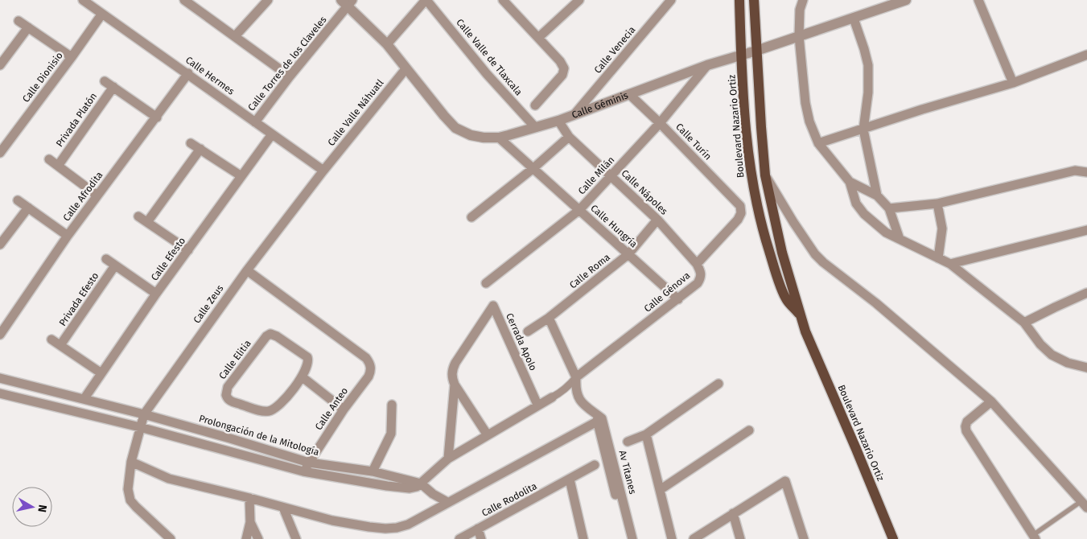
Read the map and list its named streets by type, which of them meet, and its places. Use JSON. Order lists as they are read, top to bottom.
{
  "streets": {
    "main road": ["Boulevard Nazario Ortiz"],
    "street": [
      "Calle Venecia",
      "Calle Valle de Tlaxcala",
      "Calle Torres de los Claveles",
      "Calle Hermes",
      "Calle Dionisio",
      "Calle Géminis",
      "Calle Valle Náhuatl",
      "Privada Platón",
      "Calle Turín",
      "Calle Milán",
      "Calle Nápoles",
      "Calle Afrodita",
      "Calle Hungría",
      "Calle Efesto",
      "Calle Roma",
      "Calle Génova",
      "Privada Efesto",
      "Calle Zeus",
      "Cerrada Apolo",
      "Calle Elitia",
      "Calle Anteo",
      "Prolongación de la Mitología",
      "Av Titanes",
      "Calle Rodolita"
    ]
  },
  "crossings": [
    ["Calle Venecia", "Calle Géminis"],
    ["Calle Valle de Tlaxcala", "Calle Géminis"],
    ["Calle Torres de los Claveles", "Calle Hermes"],
    ["Calle Torres de los Claveles", "Calle Géminis"],
    ["Calle Hermes", "Calle Dionisio"],
    ["Calle Hermes", "Calle Valle Náhuatl"],
    ["Calle Hermes", "Calle Afrodita"],
    ["Calle Hermes", "Calle Efesto"],
    ["Calle Hermes", "Calle Zeus"],
    ["Calle Géminis", "Calle Valle Náhuatl"],
    ["Calle Géminis", "Boulevard Nazario Ortiz"],
    ["Calle Géminis", "Calle Turín"],
    ["Calle Géminis", "Calle Milán"],
    ["Calle Géminis", "Calle Nápoles"],
    ["Calle Géminis", "Calle Hungría"],
    ["Calle Valle Náhuatl", "Calle Zeus"],
    ["Calle Turín", "Calle Milán"],
    ["Calle Turín", "Calle Génova"],
    ["Calle Milán", "Calle Nápoles"],
    ["Calle Milán", "Calle Hungría"],
    ["Calle Nápoles", "Calle Roma"],
    ["Calle Nápoles", "Calle Génova"],
    ["Calle Hungría", "Calle Roma"],
    ["Calle Hungría", "Calle Génova"],
    ["Calle Efesto", "Prolongación de la Mitología"],
    ["Calle Zeus", "Calle Anteo"],
    ["Calle Zeus", "Prolongación de la Mitología"],
    ["Calle Anteo", "Prolongación de la Mitología"]
  ],
  "north": "right"
}
